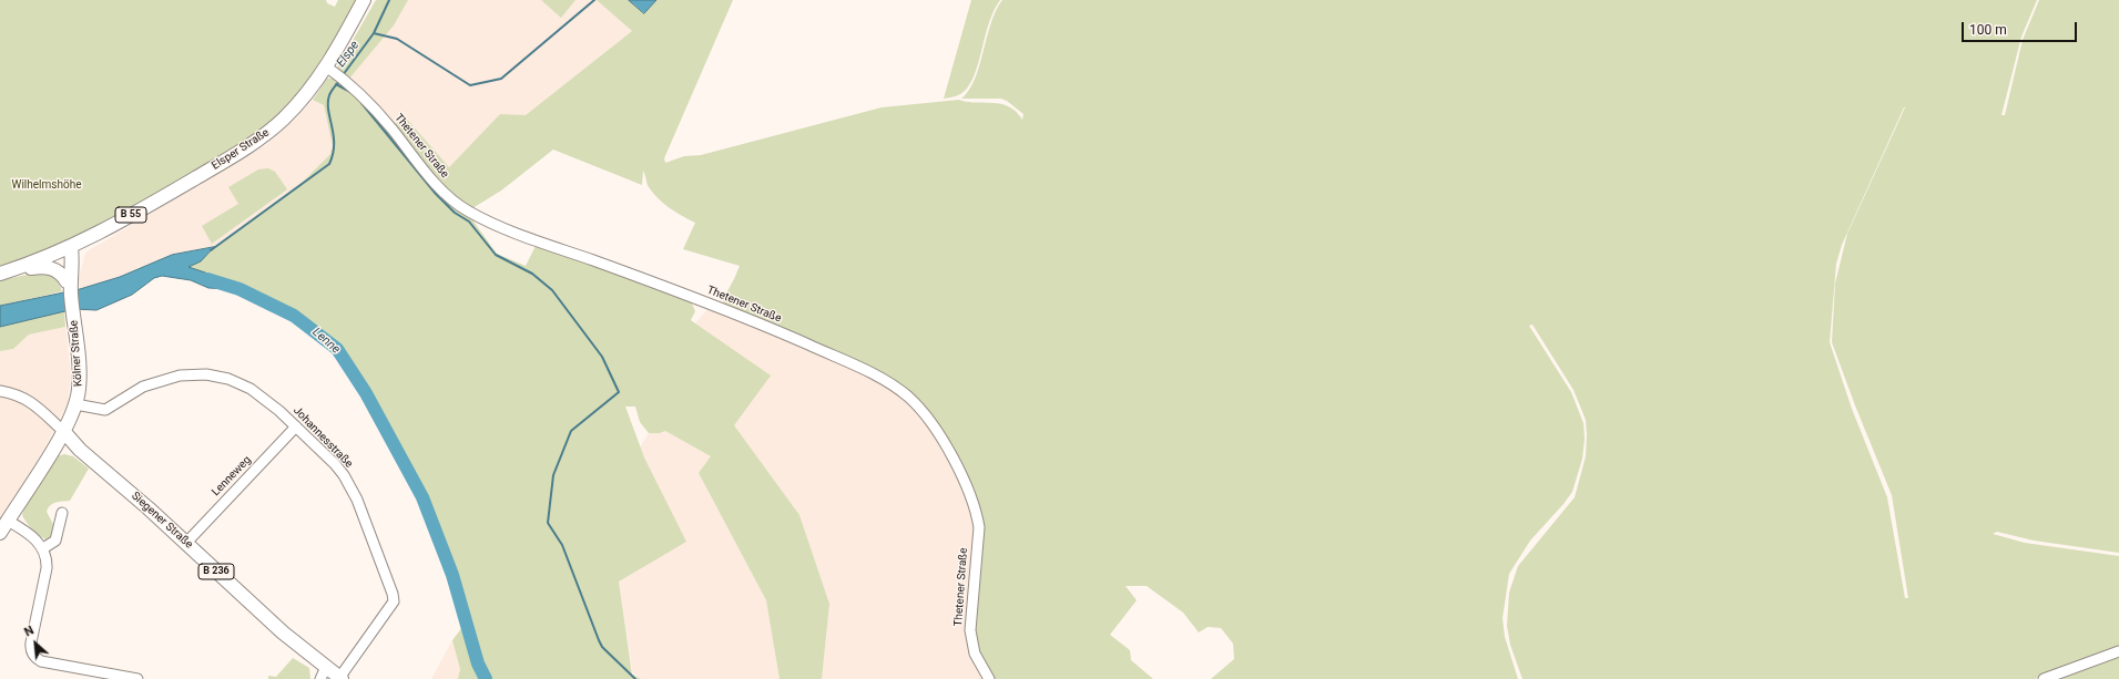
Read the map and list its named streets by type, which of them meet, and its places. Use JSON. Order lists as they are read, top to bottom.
{
  "streets": {
    "main road": [
      "Elsper Straße",
      "B 55",
      "Kölner Straße",
      "Siegener Straße",
      "B 236"
    ],
    "street": ["Thetener Straße", "Johannesstraße", "Lenneweg"]
  },
  "crossings": [
    ["Thetener Straße", "Elsper Straße"],
    ["Elsper Straße", "Kölner Straße"],
    ["Kölner Straße", "Johannesstraße"],
    ["Kölner Straße", "Siegener Straße"],
    ["Johannesstraße", "Lenneweg"],
    ["Johannesstraße", "Siegener Straße"],
    ["Lenneweg", "Siegener Straße"]
  ],
  "water": ["Elspe", "Lenne"],
  "parks": ["Wilhelmshöhe"],
  "scale_bar": "100 m",
  "north": "top left"
}
